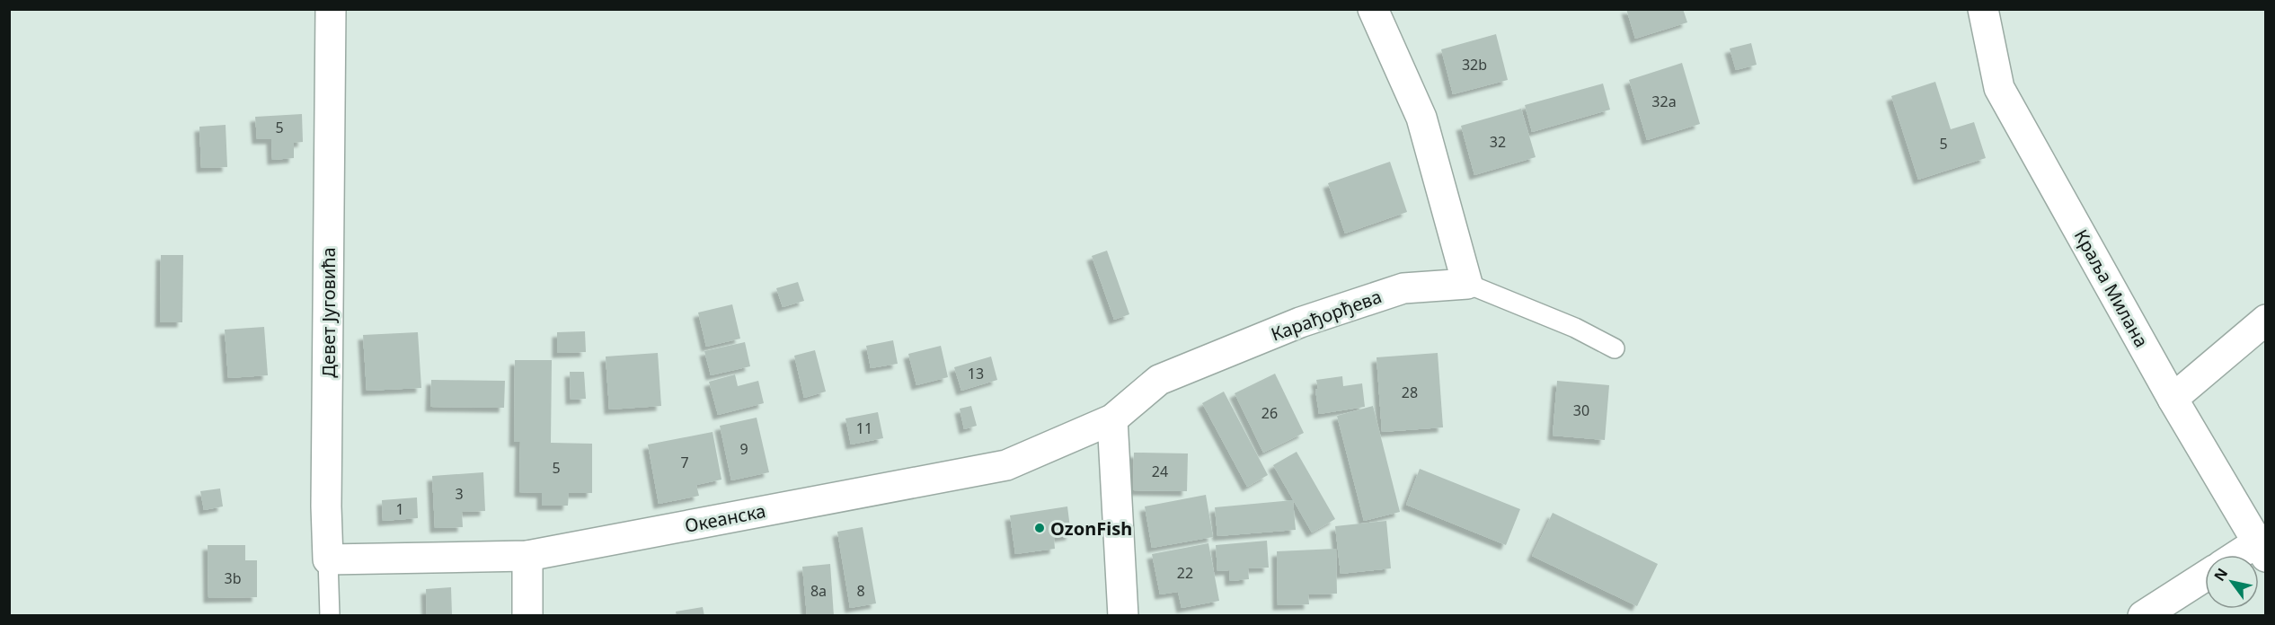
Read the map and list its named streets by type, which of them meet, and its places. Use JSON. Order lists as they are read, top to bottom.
{
  "streets": {
    "street": [
      "Краља Милана",
      "Девет Југовића",
      "Карађорђева",
      "Океанска"
    ]
  },
  "crossings": [
    ["Девет Југовића", "Океанска"],
    ["Карађорђева", "Океанска"]
  ],
  "places": ["OzonFish"],
  "house_numbers": [
    "32b",
    "32a",
    "5",
    "32",
    "5",
    "13",
    "28",
    "30",
    "26",
    "11",
    "9",
    "7",
    "5",
    "24",
    "3",
    "1",
    "22",
    "3b",
    "8a",
    "8"
  ],
  "north": "top left"
}
